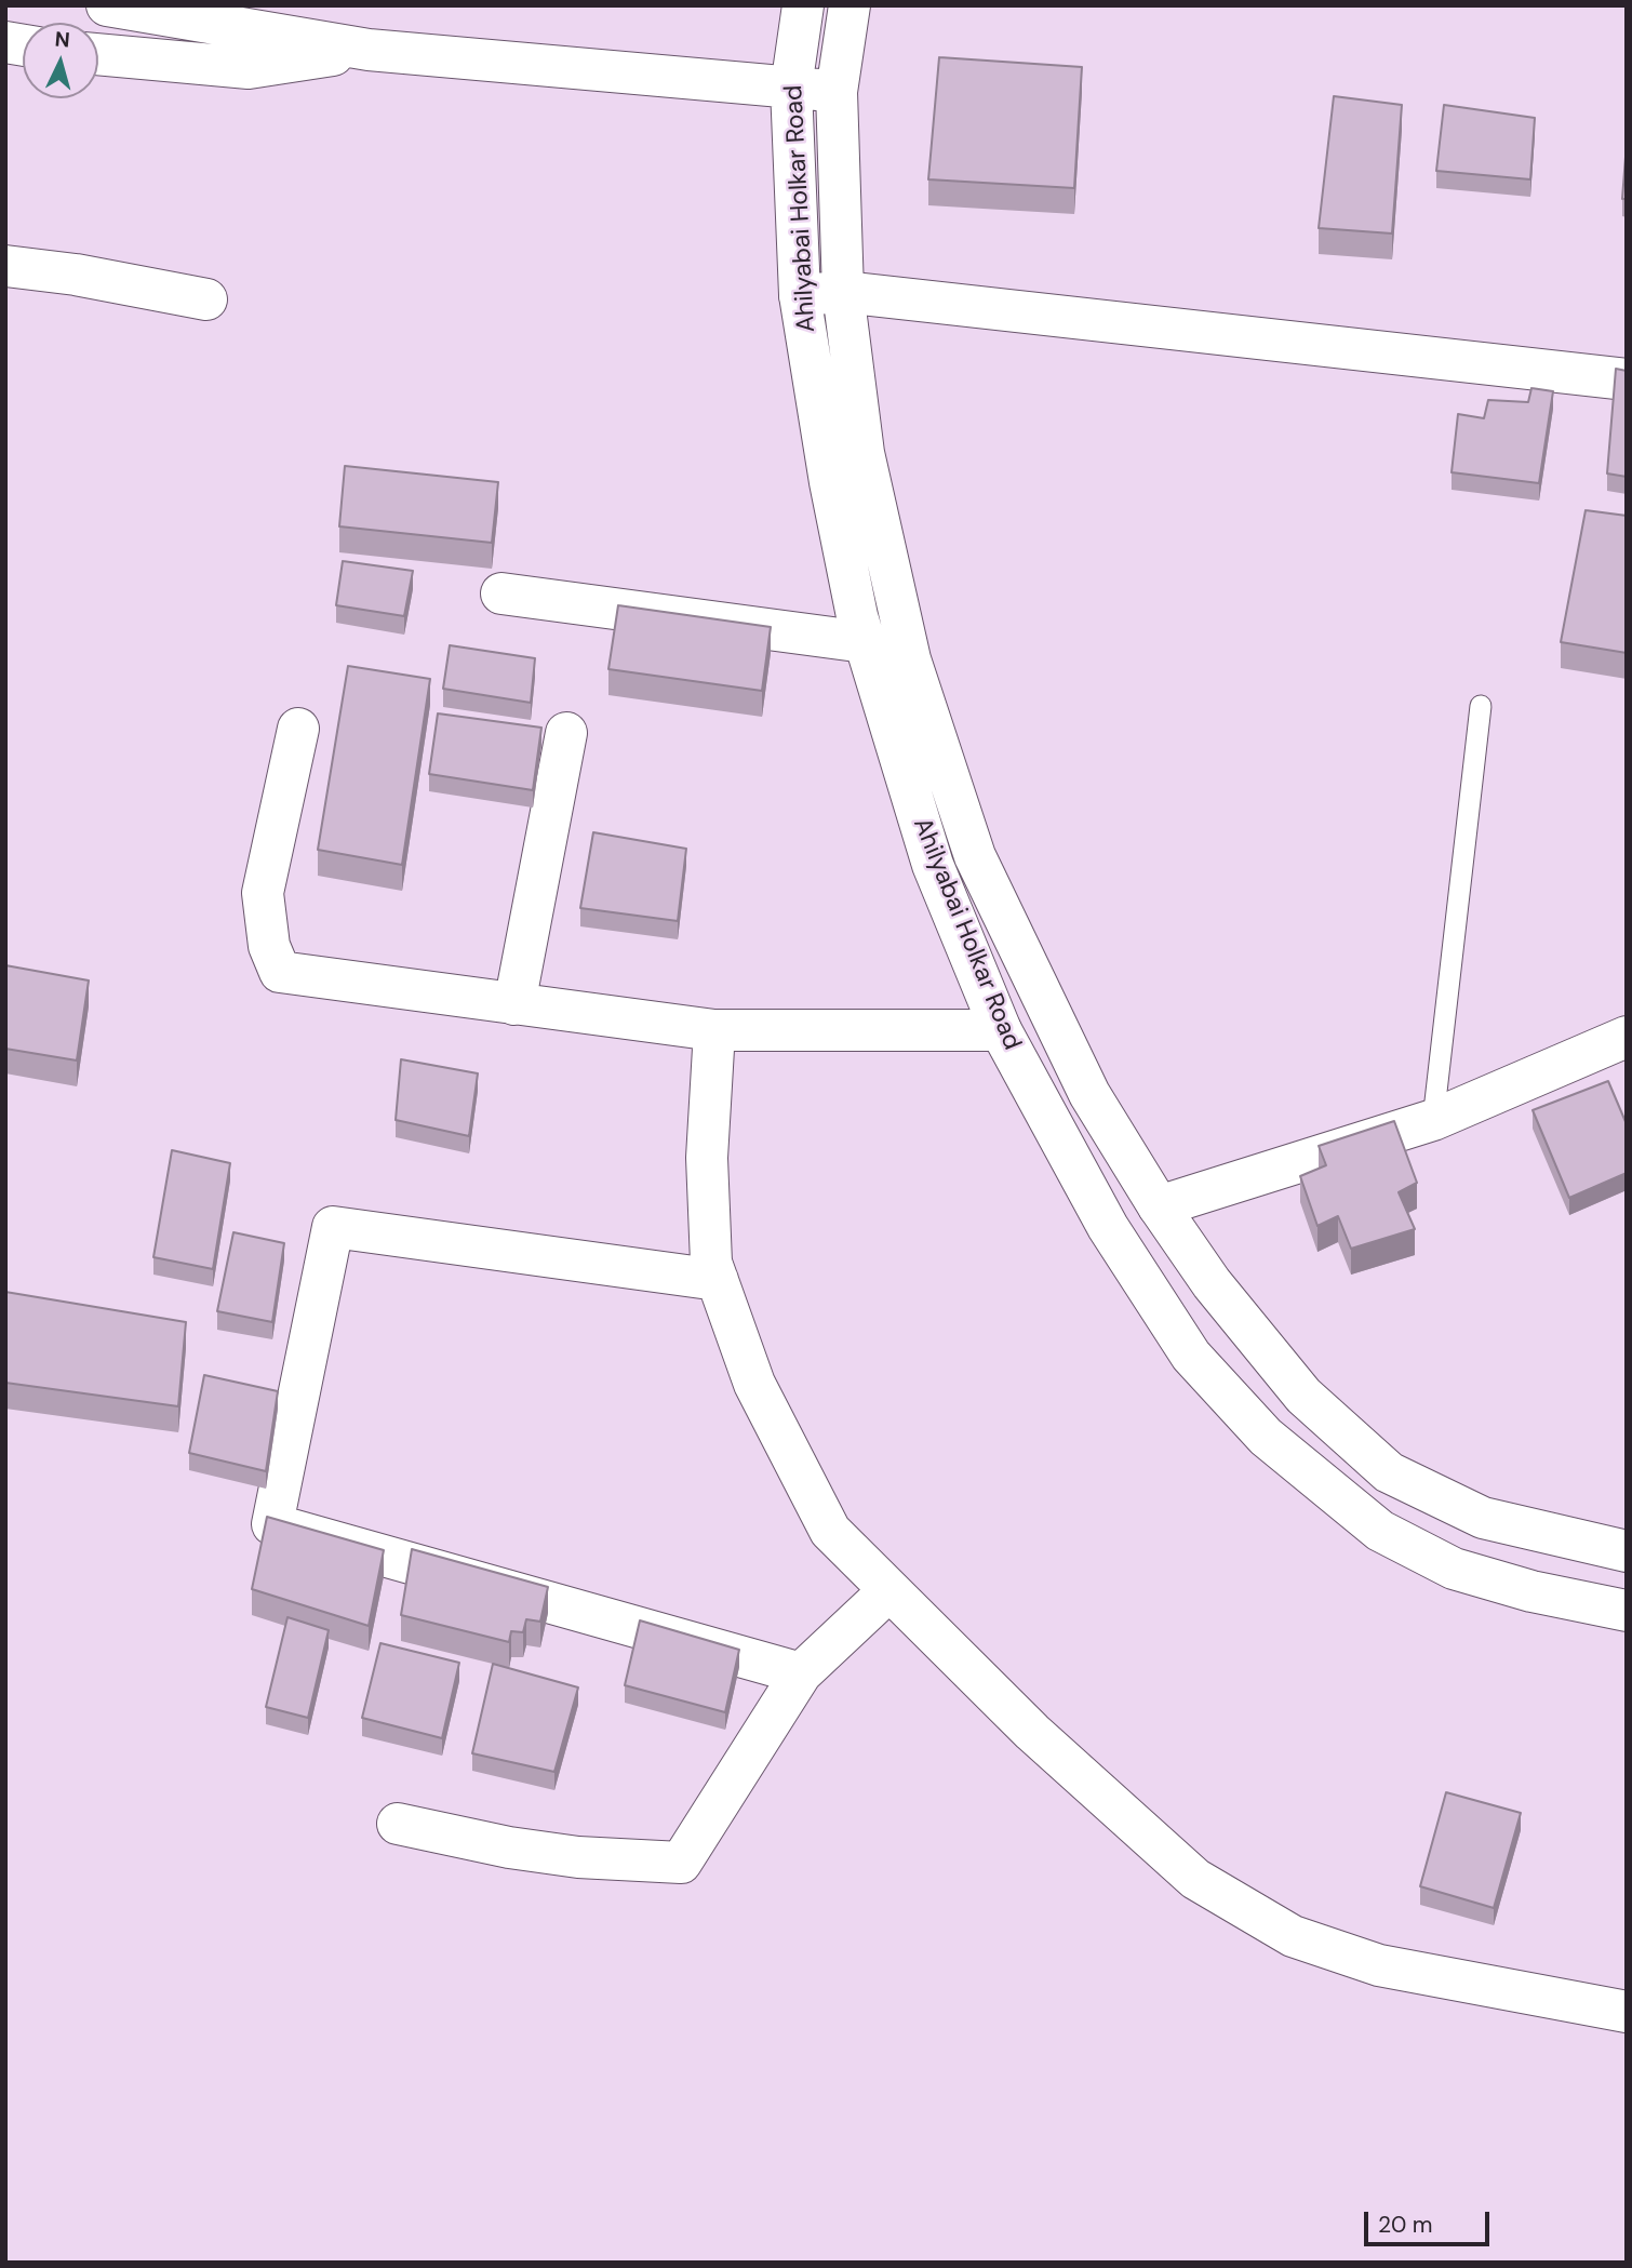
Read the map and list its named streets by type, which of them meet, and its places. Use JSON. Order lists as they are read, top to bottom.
{
  "streets": {
    "street": ["Ahilyabai Holkar Road"]
  },
  "scale_bar": "20 m",
  "north": "top"
}
